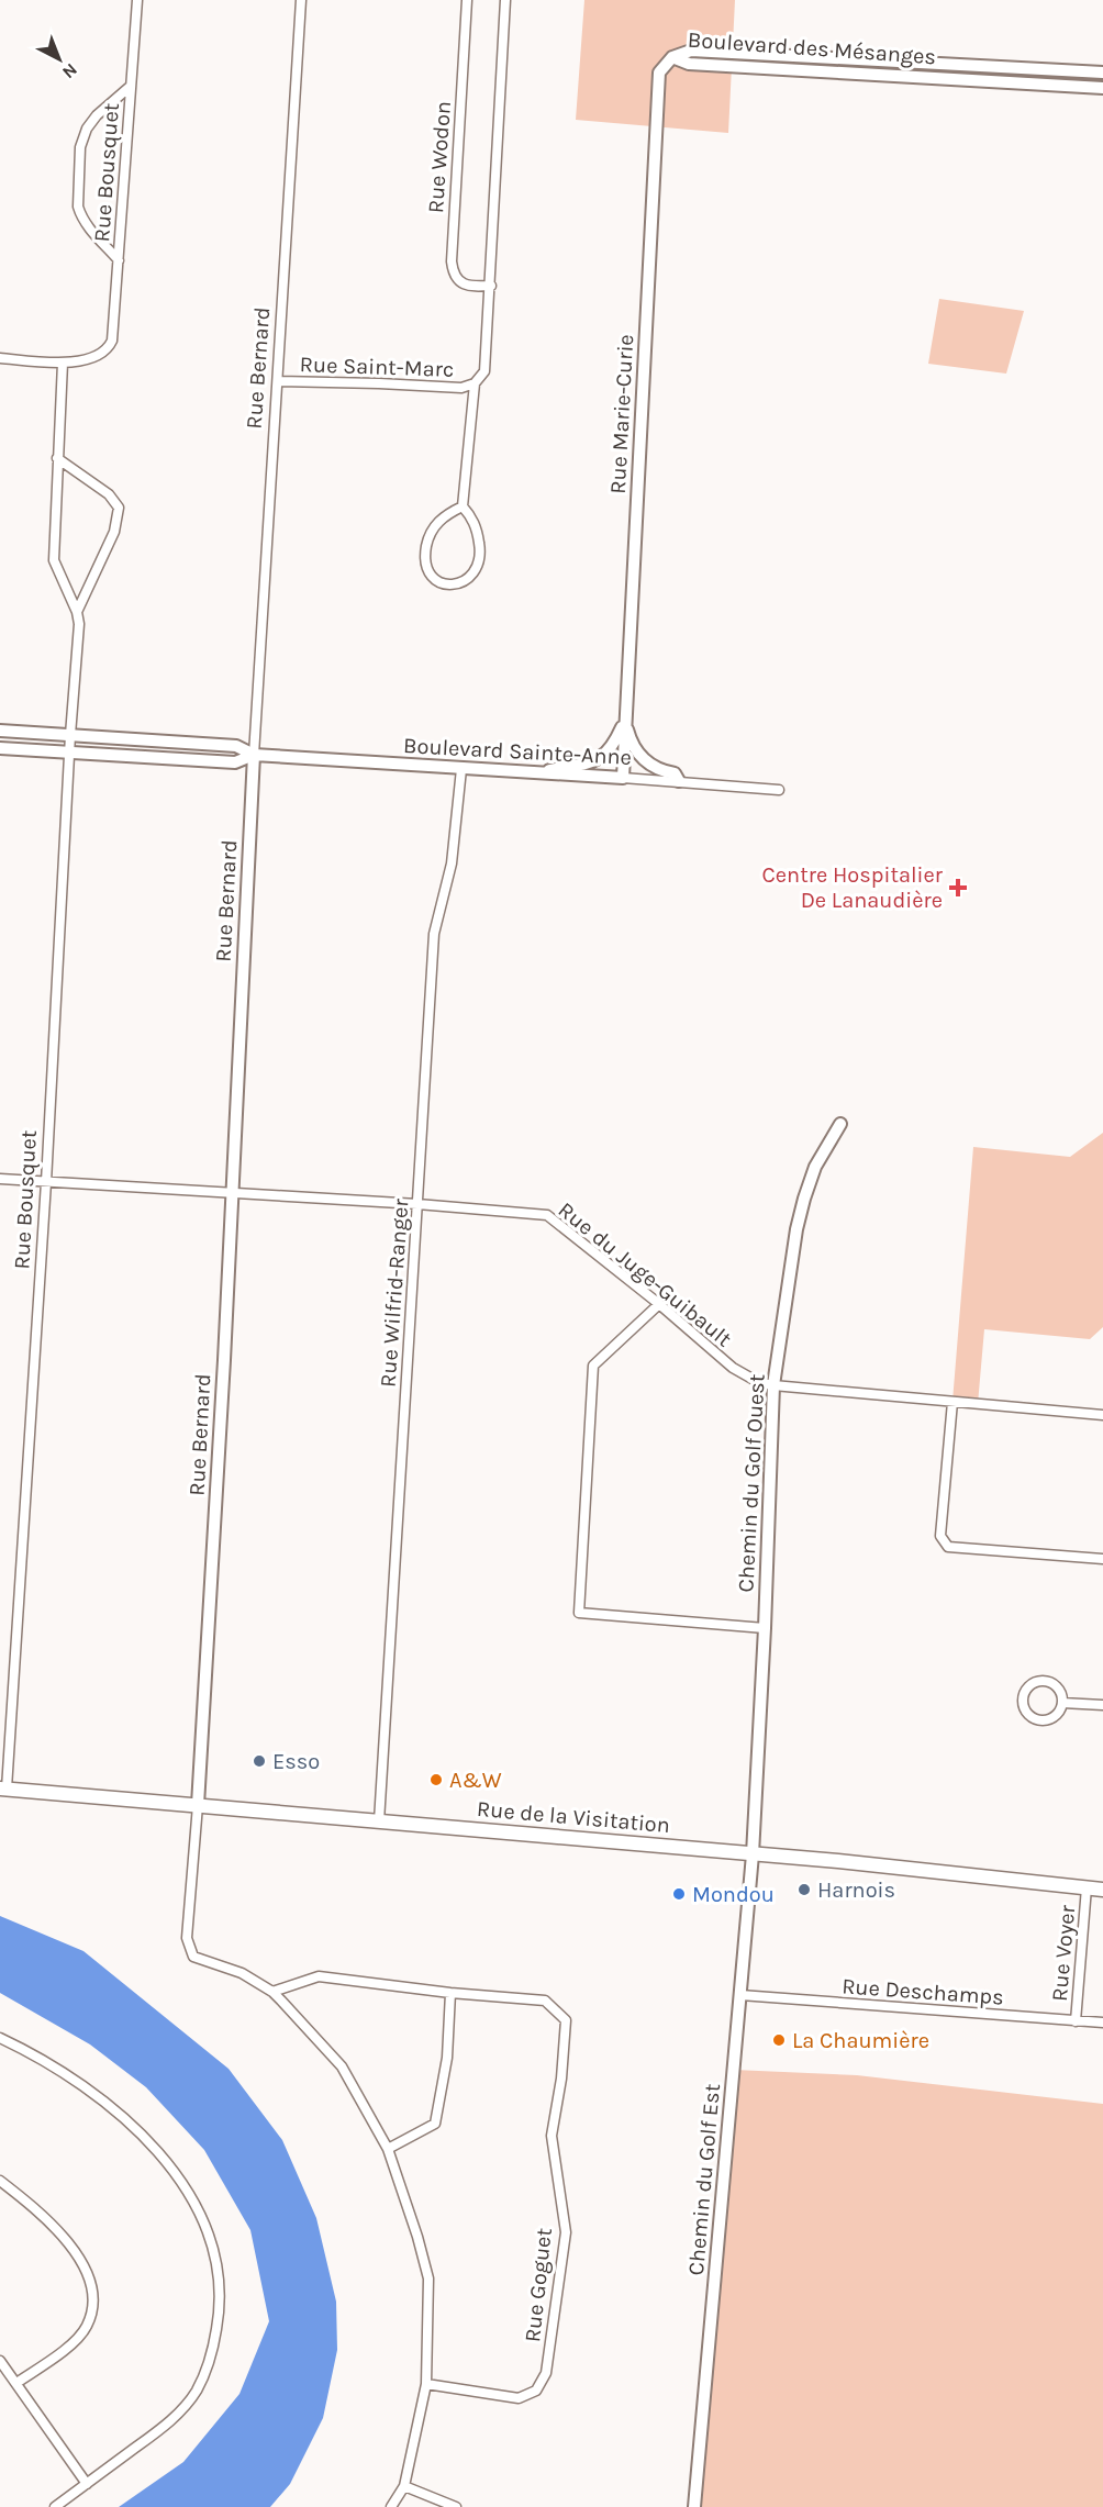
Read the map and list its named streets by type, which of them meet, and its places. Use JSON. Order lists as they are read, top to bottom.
{
  "streets": {
    "main road": ["Rue de la Visitation"],
    "street": [
      "Boulevard des Mésanges",
      "Rue Wodon",
      "Rue Bousquet",
      "Rue Saint-Marc",
      "Rue Bernard",
      "Rue Marie-Curie",
      "Boulevard Sainte-Anne",
      "Rue du Juge-Guibault",
      "Rue Wilfrid-Ranger",
      "Chemin du Golf Ouest",
      "Rue Voyer",
      "Rue Deschamps",
      "Chemin du Golf Est",
      "Rue Goguet"
    ]
  },
  "crossings": [
    ["Boulevard des Mésanges", "Rue Marie-Curie"],
    ["Rue Bousquet", "Boulevard Sainte-Anne"],
    ["Rue Bousquet", "Rue du Juge-Guibault"],
    ["Rue Bousquet", "Rue de la Visitation"],
    ["Rue Saint-Marc", "Rue Bernard"],
    ["Rue Bernard", "Boulevard Sainte-Anne"],
    ["Rue Bernard", "Rue du Juge-Guibault"],
    ["Rue Bernard", "Rue de la Visitation"],
    ["Rue Marie-Curie", "Boulevard Sainte-Anne"],
    ["Boulevard Sainte-Anne", "Rue Wilfrid-Ranger"],
    ["Rue du Juge-Guibault", "Rue Wilfrid-Ranger"],
    ["Rue du Juge-Guibault", "Chemin du Golf Ouest"],
    ["Rue Wilfrid-Ranger", "Rue de la Visitation"],
    ["Chemin du Golf Ouest", "Rue de la Visitation"],
    ["Chemin du Golf Ouest", "Chemin du Golf Est"],
    ["Rue de la Visitation", "Rue Voyer"],
    ["Rue de la Visitation", "Chemin du Golf Est"],
    ["Rue Voyer", "Rue Deschamps"],
    ["Rue Deschamps", "Chemin du Golf Est"]
  ],
  "places": {
    "health": ["Centre Hospitalier De Lanaudière"],
    "other": [
      "Esso",
      "A&W",
      "Harnois",
      "Mondou",
      "La Chaumière"
    ]
  },
  "north": "bottom right"
}
